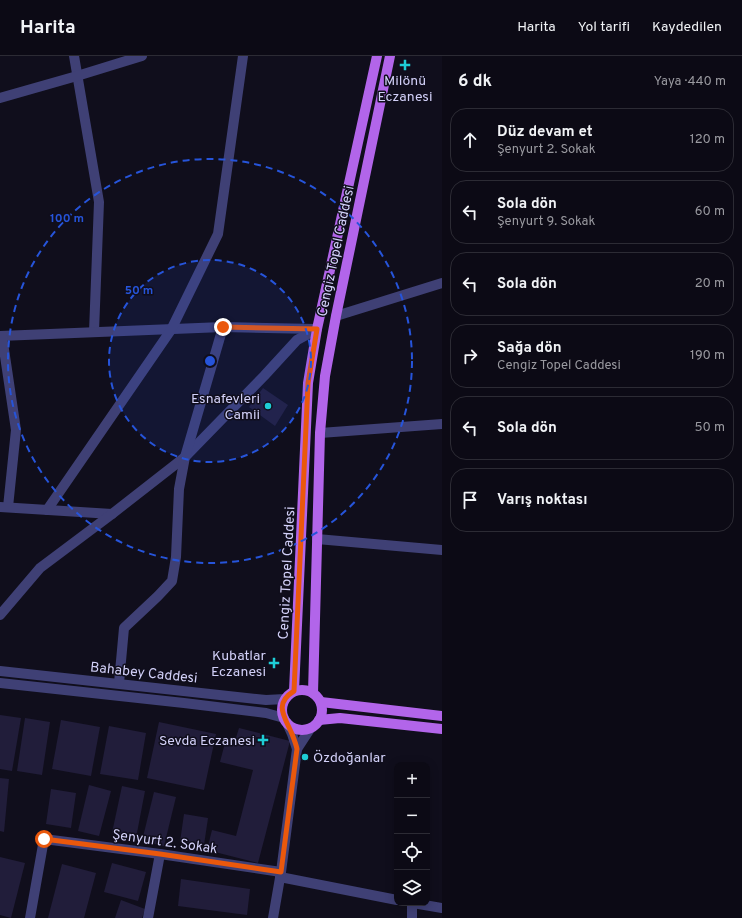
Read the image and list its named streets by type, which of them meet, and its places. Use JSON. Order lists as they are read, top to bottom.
{
  "streets": {
    "main road": ["Cengiz Topel Caddesi"],
    "street": ["Bahabey Caddesi", "Şenyurt 2. Sokak"]
  },
  "crossings": [
    ["Cengiz Topel Caddesi", "Bahabey Caddesi"]
  ],
  "places": {
    "health": ["Milönü Eczanesi", "Kubatlar Eczanesi", "Sevda Eczanesi"],
    "other": ["Esnafevleri Camii", "Özdoğanlar"]
  },
  "page": {
    "header": "Harita",
    "nav": ["Harita", "Yol tarifi", "Kaydedilen"],
    "heading": ["6 dk", "Yaya · 440 m"],
    "list": [
      ["Düz devam et", "Şenyurt 2. Sokak", "120 m"],
      ["Sola dön", "Şenyurt 9. Sokak", "60 m"],
      ["Sola dön", "20 m"],
      ["Sağa dön", "Cengiz Topel Caddesi", "190 m"],
      ["Sola dön", "50 m"],
      "Varış noktası"
    ],
    "map_buttons": ["+", "−"]
  },
  "rings": ["100 m", "50 m"]
}
